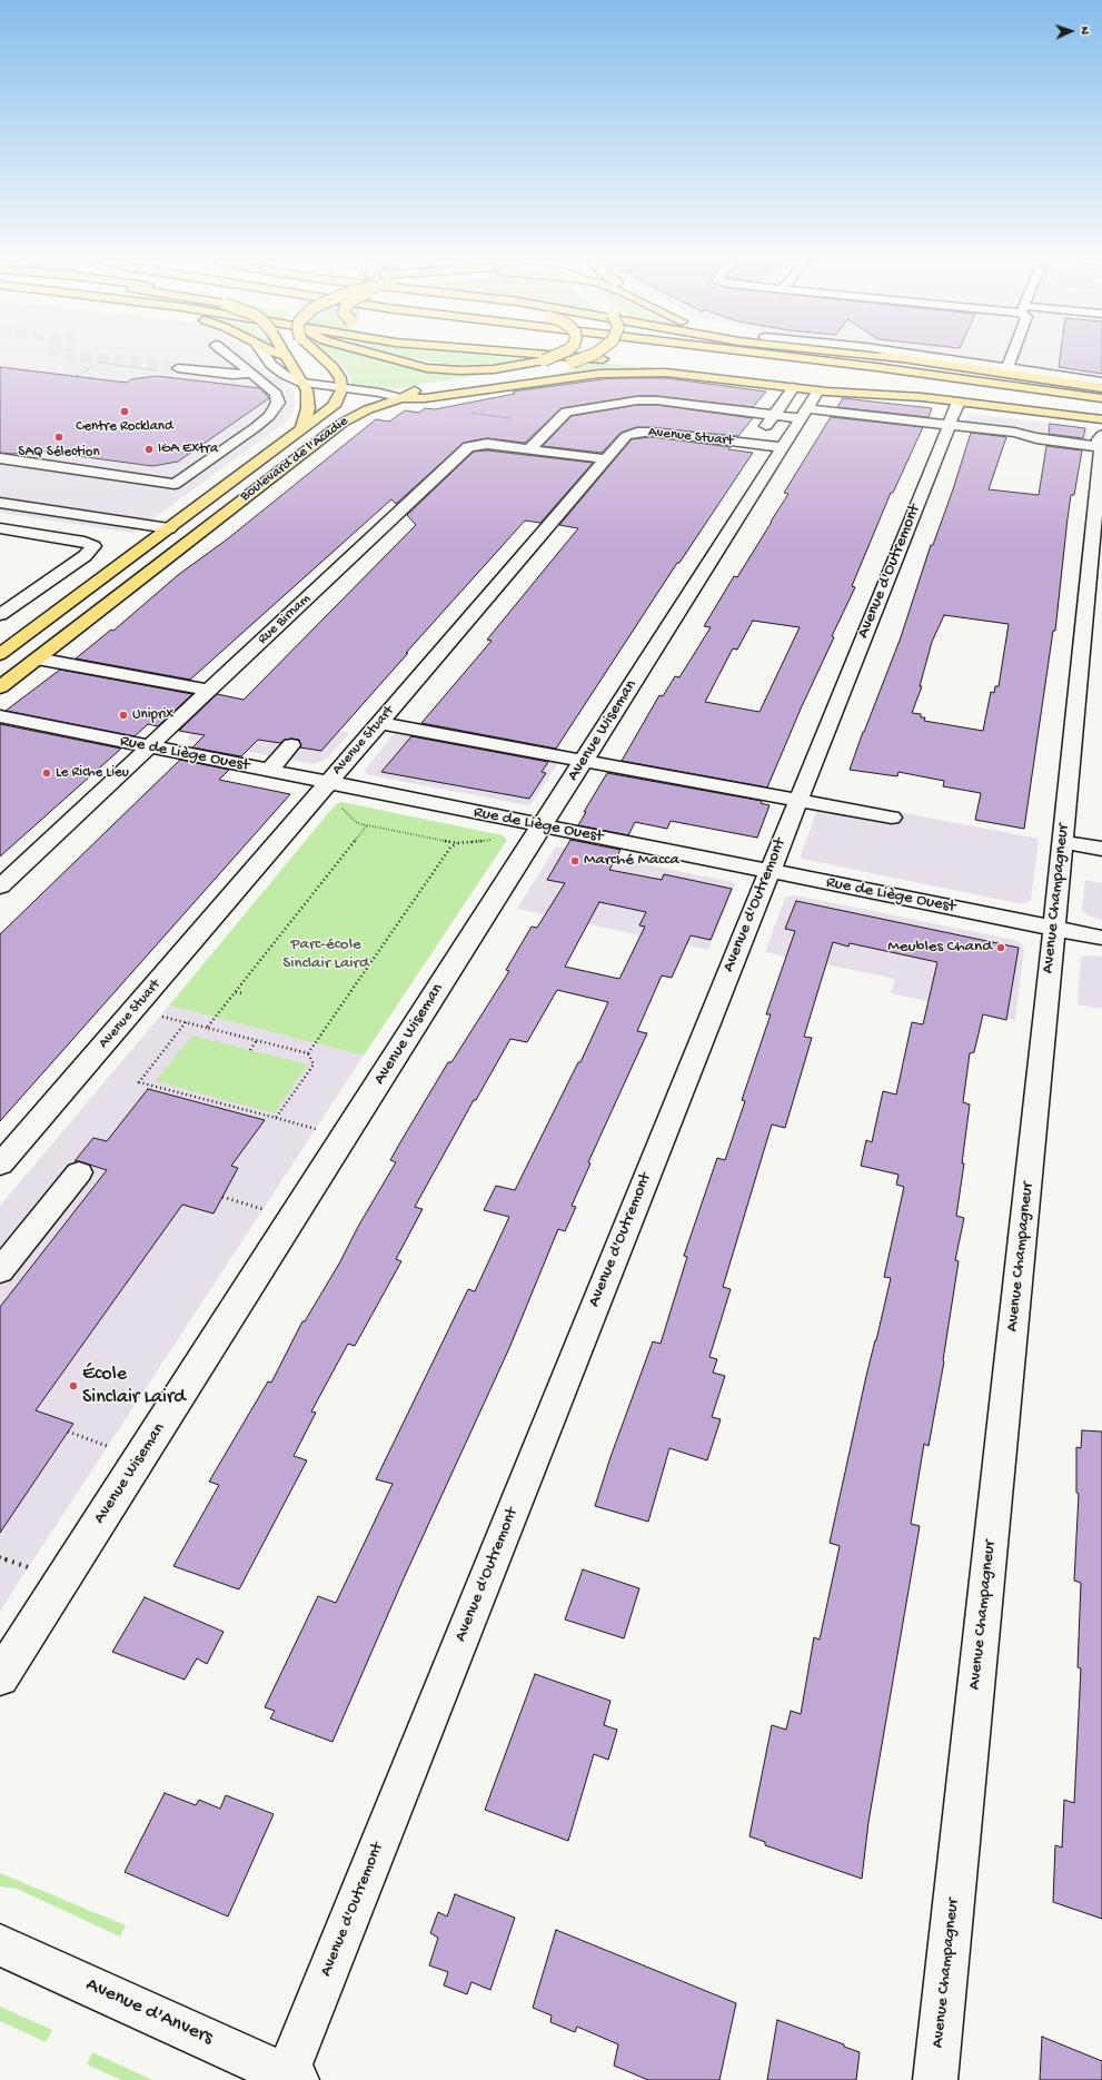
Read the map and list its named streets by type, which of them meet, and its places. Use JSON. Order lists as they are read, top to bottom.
{
  "streets": {
    "main road": ["Boulevard de l'Acadie"],
    "street": [
      "Avenue Stuart",
      "Avenue d'Outremont",
      "Rue Birnam",
      "Avenue Wiseman",
      "Rue de Liège Ouest",
      "Avenue Champagneur",
      "Avenue d'Anvers"
    ]
  },
  "crossings": [
    ["Avenue Stuart", "Rue Birnam"],
    ["Avenue Stuart", "Avenue Wiseman"],
    ["Avenue Stuart", "Rue de Liège Ouest"],
    ["Avenue d'Outremont", "Rue de Liège Ouest"],
    ["Avenue d'Outremont", "Avenue d'Anvers"],
    ["Rue Birnam", "Rue de Liège Ouest"],
    ["Avenue Wiseman", "Rue de Liège Ouest"],
    ["Rue de Liège Ouest", "Avenue Champagneur"]
  ],
  "parks": ["Parc-école Sinclair Laird"],
  "places": [
    "Centre Rockland",
    "SAQ Sélection",
    "IGA Extra",
    "Uniprix",
    "Le Riche Lieu",
    "Marché Macca",
    "Meubles Chand",
    "École Sinclair Laird"
  ],
  "north": "right"
}
